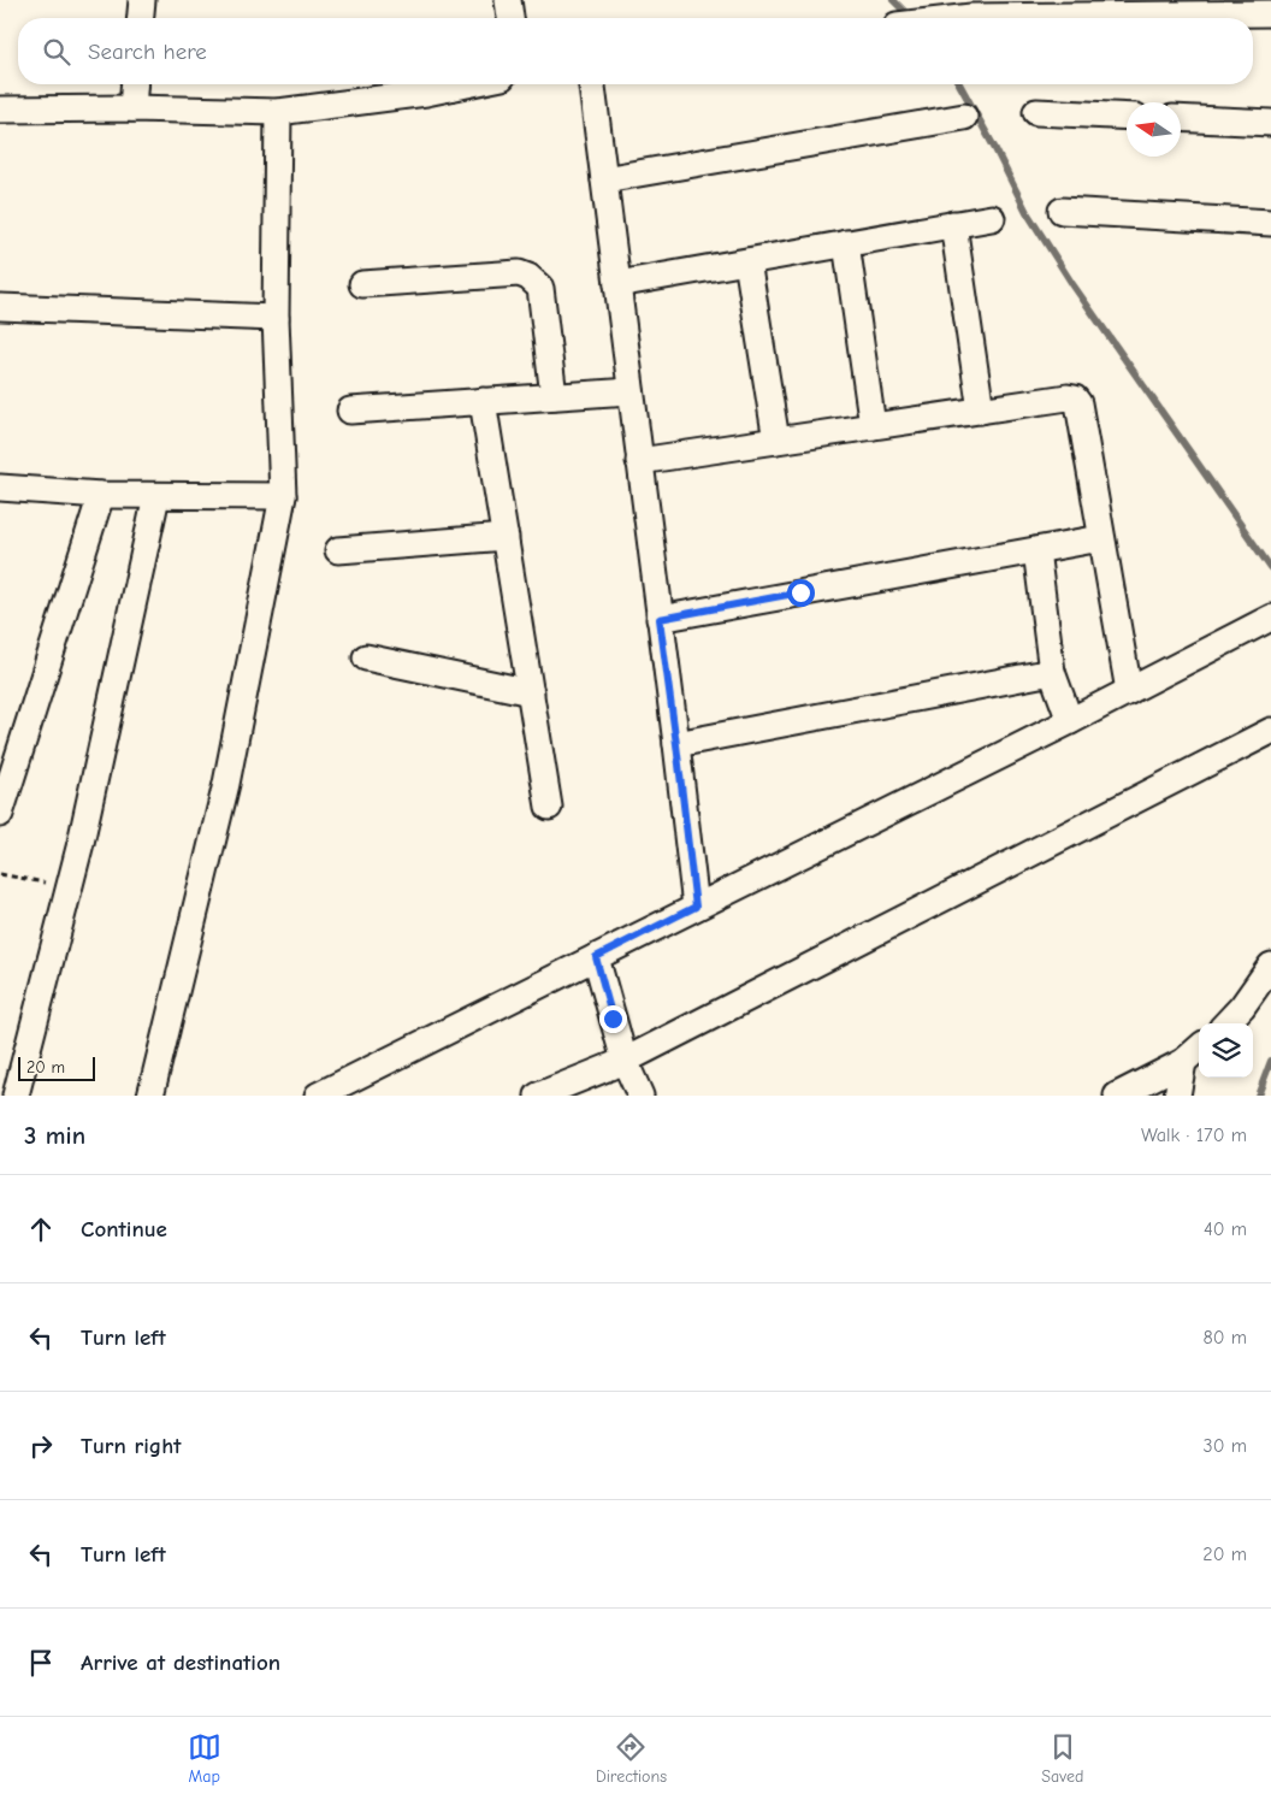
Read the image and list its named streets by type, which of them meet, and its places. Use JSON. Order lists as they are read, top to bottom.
{
  "scale_bar": "20 m",
  "north": "left",
  "page": {
    "search": "Search here",
    "scale": "20 m",
    "heading": ["3 min", "Walk · 170 m"],
    "list": [
      ["Continue", "40 m"],
      ["Turn left", "80 m"],
      ["Turn right", "30 m"],
      ["Turn left", "20 m"],
      "Arrive at destination"
    ],
    "nav": ["Map", "Directions", "Saved"]
  }
}
